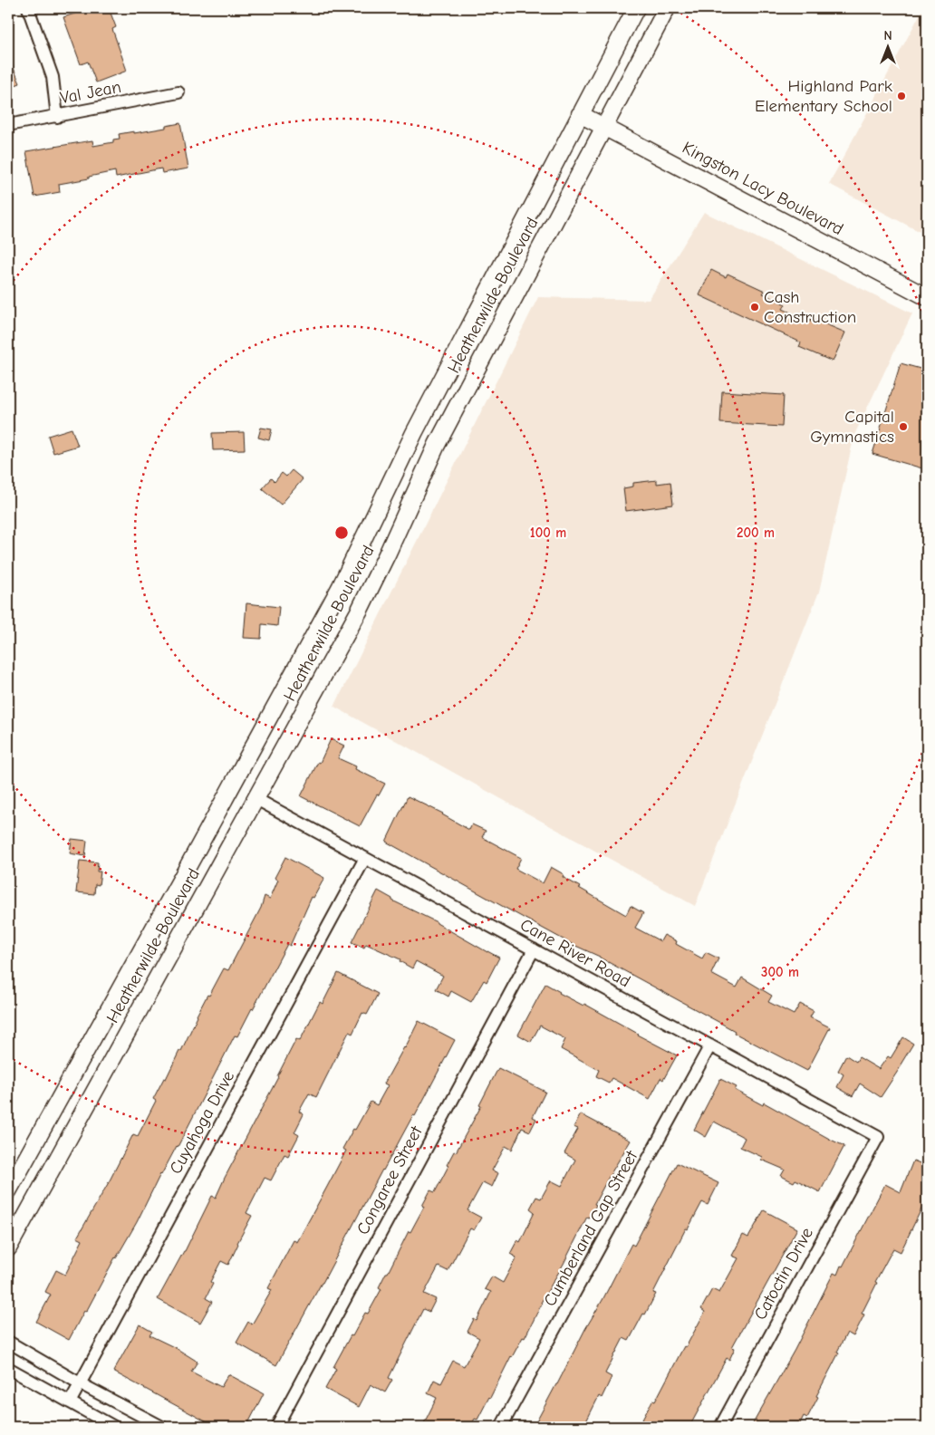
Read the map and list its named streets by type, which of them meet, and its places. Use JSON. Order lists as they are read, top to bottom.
{
  "streets": {
    "main road": ["Kingston Lacy Boulevard", "Heatherwilde Boulevard"],
    "street": [
      "Val Jean",
      "Cane River Road",
      "Cuyahoga Drive",
      "Congaree Street",
      "Cumberland Gap Street",
      "Catoctin Drive"
    ]
  },
  "crossings": [
    ["Kingston Lacy Boulevard", "Heatherwilde Boulevard"],
    ["Heatherwilde Boulevard", "Cane River Road"],
    ["Cane River Road", "Cuyahoga Drive"],
    ["Cane River Road", "Congaree Street"],
    ["Cane River Road", "Cumberland Gap Street"],
    ["Cane River Road", "Catoctin Drive"]
  ],
  "places": ["Highland Park Elementary School", "Cash Construction", "Capital Gymnastics"],
  "north": "top",
  "rings": ["100 m", "200 m", "300 m"]
}
